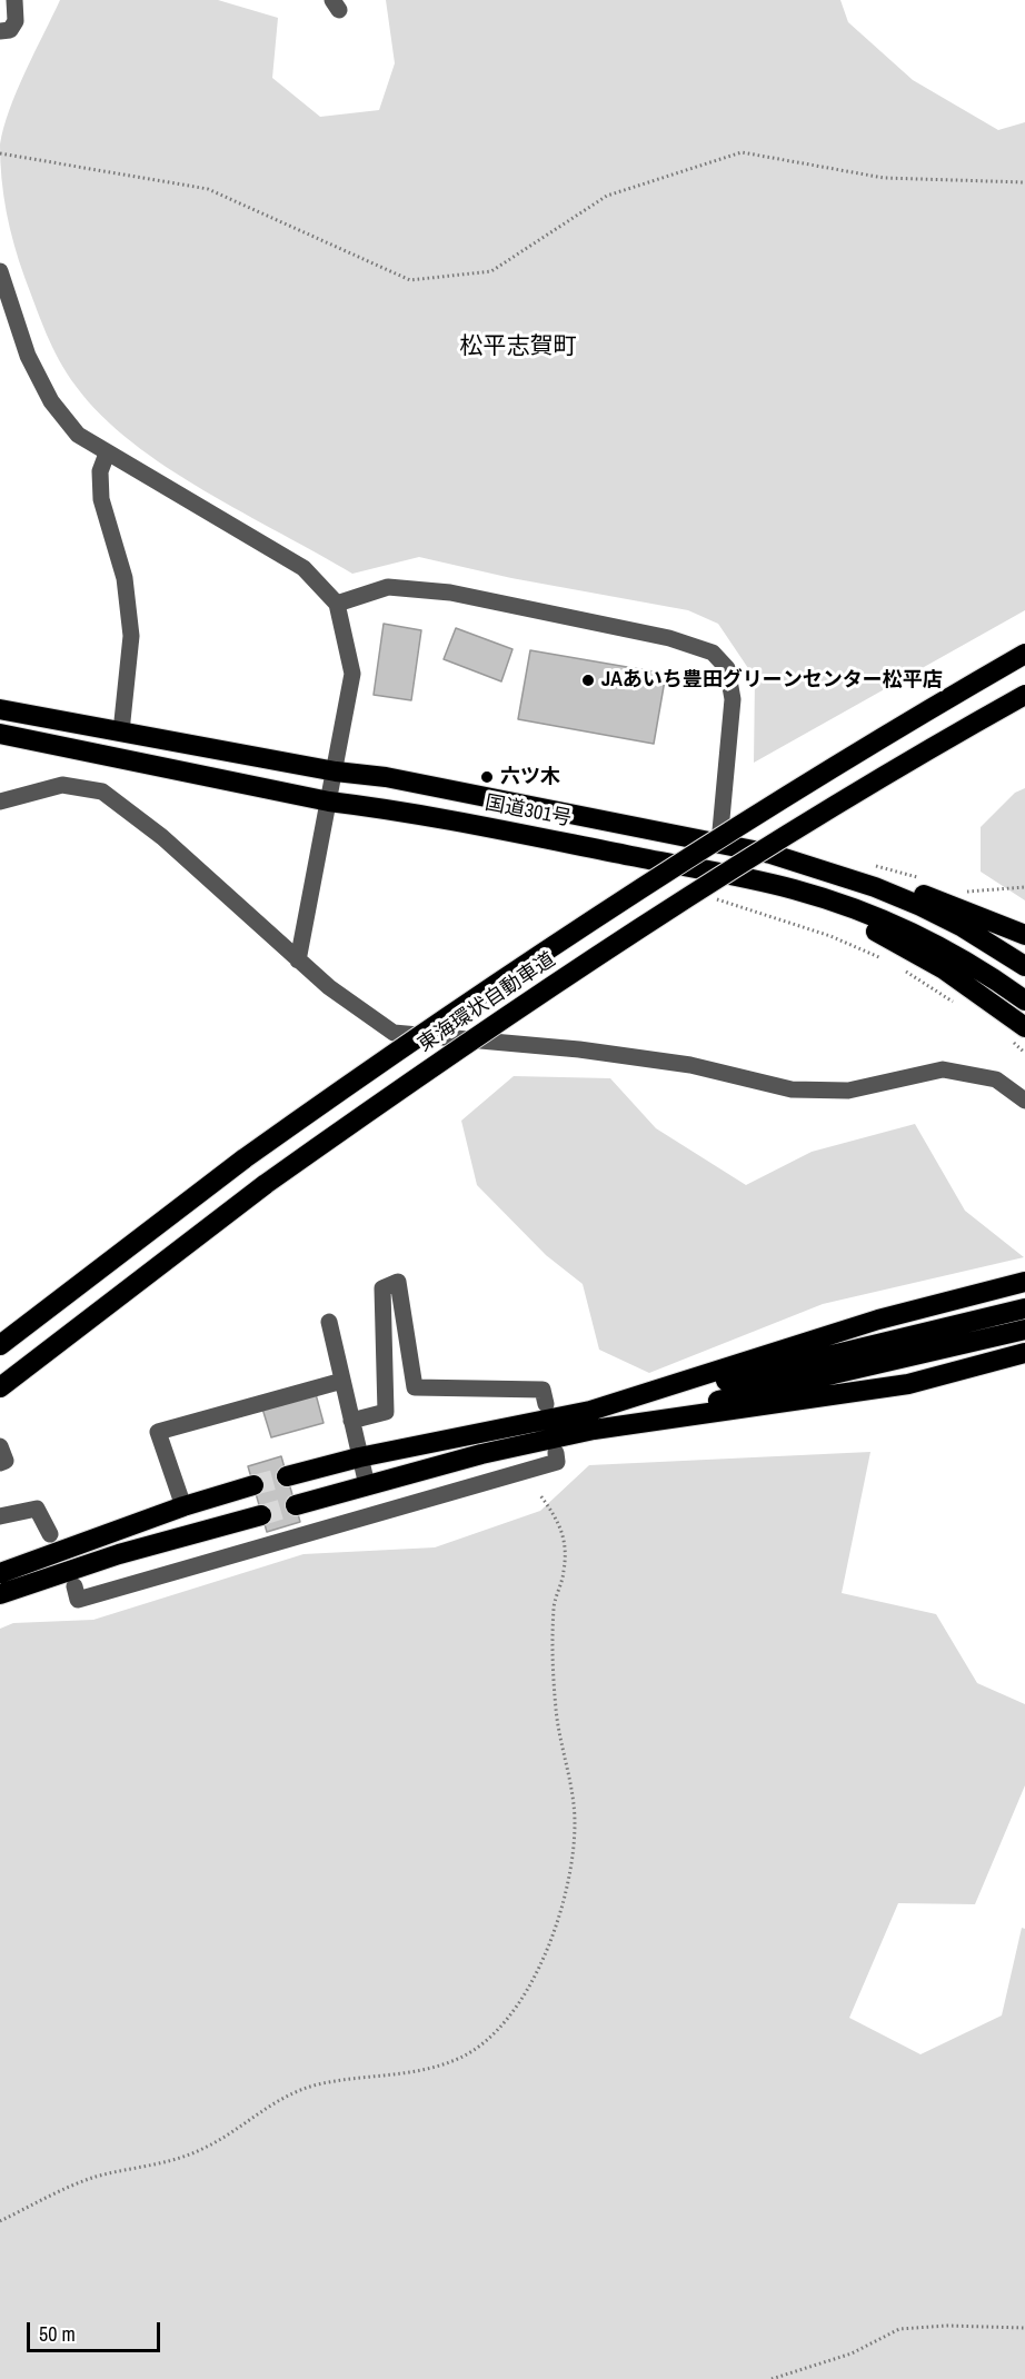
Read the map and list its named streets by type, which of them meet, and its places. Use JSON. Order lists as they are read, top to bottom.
{
  "streets": {
    "highway": ["国道301号", "東海環状自動車道"]
  },
  "districts": ["松平志賀町"],
  "places": ["JAあいち豊田グリーンセンター松平店", "六ツ木"],
  "scale_bar": "50 m"
}
